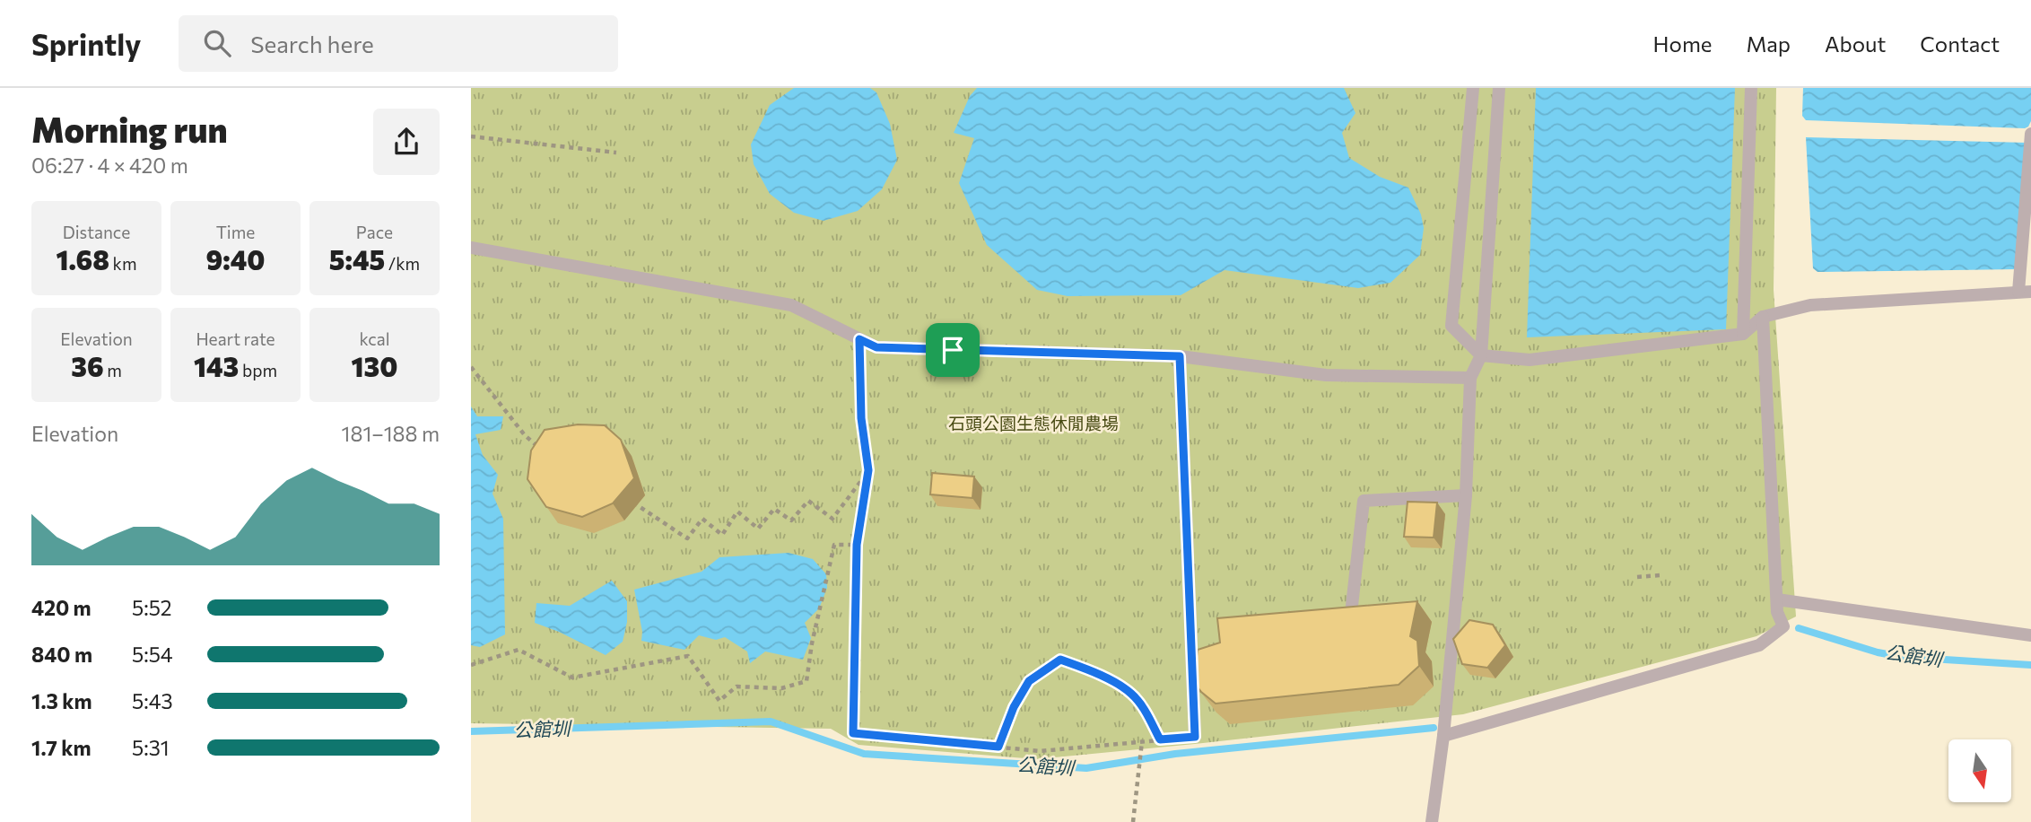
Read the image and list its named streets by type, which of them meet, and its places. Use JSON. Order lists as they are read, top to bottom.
{
  "water": ["公館圳"],
  "parks": ["石頭公園生態休閒農場"],
  "north": "bottom",
  "page": {
    "header": "Sprintly",
    "search": "Search here",
    "nav": [
      "Home",
      "Map",
      "About",
      "Contact"
    ],
    "heading": ["Morning run", "06:27 · 4 × 420 m"],
    "stats": [
      ["Distance", "1.68 km"],
      ["Time", "9:40"],
      ["Pace", "5:45 /km"],
      ["Elevation", "36 m"],
      ["Heart rate", "143 bpm"],
      ["kcal", "130"]
    ],
    "chart": ["Elevation", "181–188 m"],
    "list": [
      {
        "name": "420 m",
        "note": "5:52"
      },
      {
        "name": "840 m",
        "note": "5:54"
      },
      {
        "name": "1.3 km",
        "note": "5:43"
      },
      {
        "name": "1.7 km",
        "note": "5:31"
      }
    ]
  }
}
